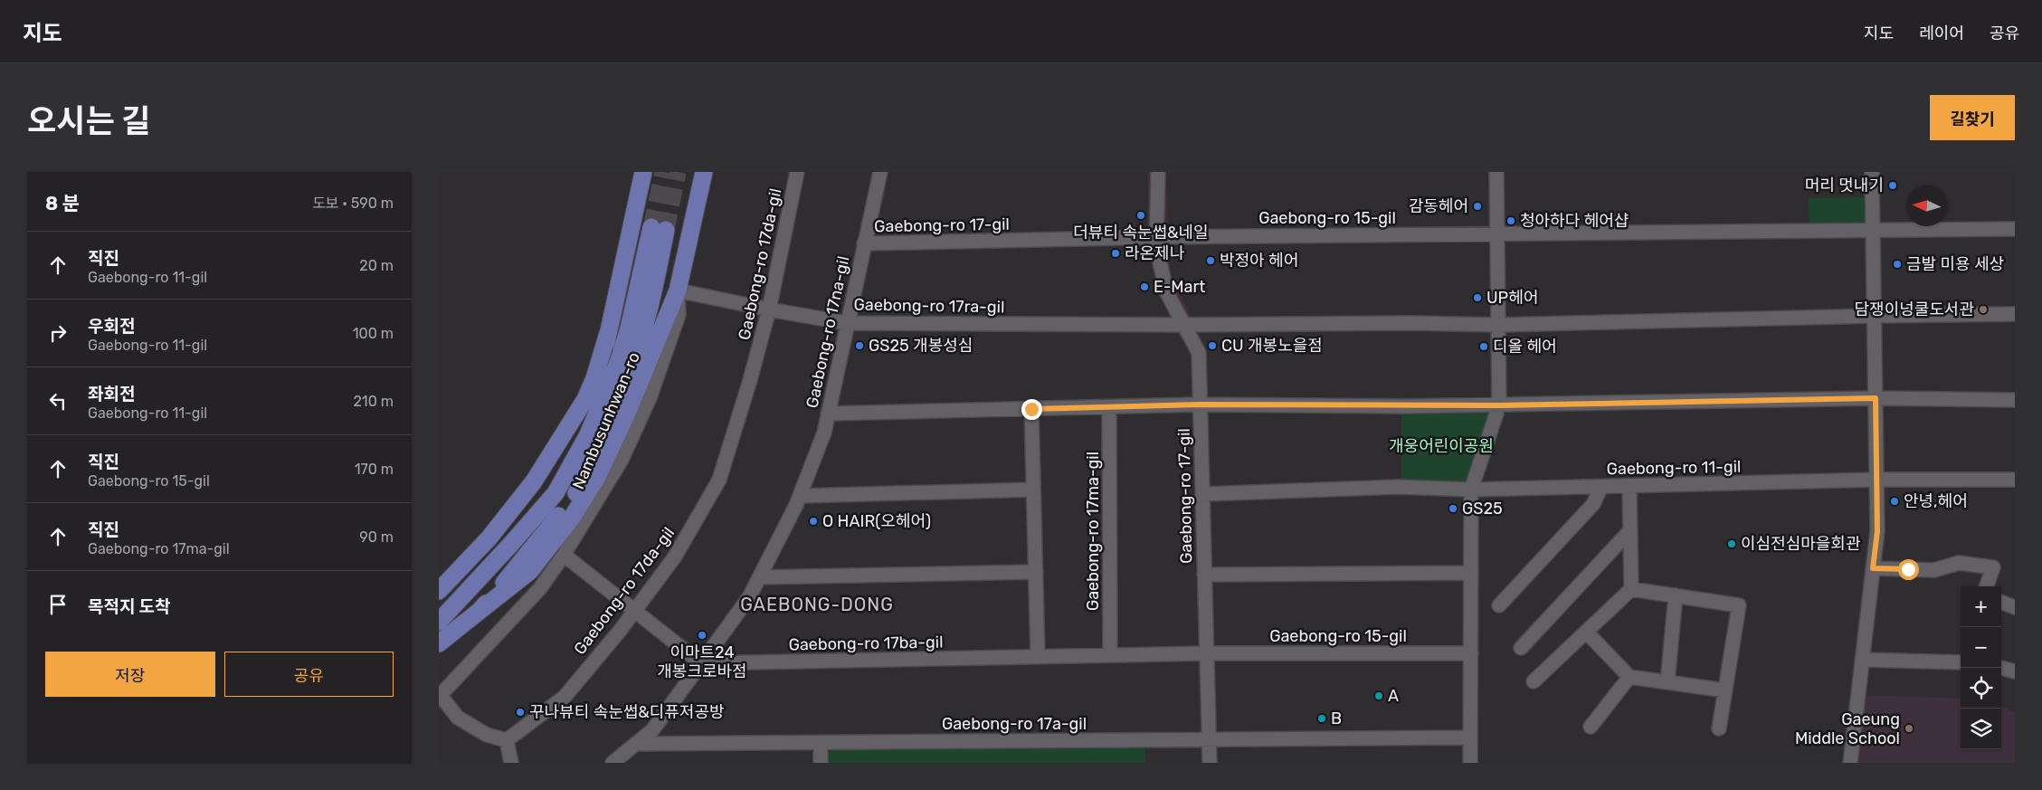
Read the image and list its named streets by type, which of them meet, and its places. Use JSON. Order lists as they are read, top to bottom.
{
  "streets": {
    "main road": ["Nambusunhwan-ro"],
    "street": [
      "Gaebong-ro 15-gil",
      "Gaebong-ro 17-gil",
      "Gaebong-ro 17da-gil",
      "Gaebong-ro 17ra-gil",
      "Gaebong-ro 17na-gil",
      "Gaebong-ro 11-gil",
      "Gaebong-ro 17ma-gil",
      "Gaebong-ro 17ba-gil",
      "Gaebong-ro 17a-gil"
    ]
  },
  "crossings": [
    ["Gaebong-ro 15-gil", "Gaebong-ro 17-gil"],
    ["Gaebong-ro 15-gil", "Gaebong-ro 17ba-gil"],
    ["Gaebong-ro 17-gil", "Gaebong-ro 17ra-gil"],
    ["Gaebong-ro 17-gil", "Gaebong-ro 17na-gil"],
    ["Gaebong-ro 17-gil", "Gaebong-ro 17ba-gil"],
    ["Gaebong-ro 17-gil", "Gaebong-ro 17a-gil"],
    ["Gaebong-ro 17da-gil", "Gaebong-ro 17ra-gil"],
    ["Gaebong-ro 17ra-gil", "Gaebong-ro 17na-gil"],
    ["Gaebong-ro 17na-gil", "Gaebong-ro 17ba-gil"],
    ["Gaebong-ro 17na-gil", "Gaebong-ro 17a-gil"],
    ["Gaebong-ro 17ma-gil", "Gaebong-ro 17ba-gil"]
  ],
  "districts": ["GAEBONG-DONG"],
  "parks": ["개웅어린이공원"],
  "places": [
    "머리 멋내기",
    "감동헤어",
    "더뷰티 속눈썹&네일",
    "청아하다 헤어샵",
    "라온제나",
    "박정아 헤어",
    "금발 미용 세상",
    "E-Mart",
    "UP헤어",
    "담쟁이넝쿨도서관",
    "GS25 개봉성심",
    "CU 개봉노을점",
    "디올 헤어",
    "안녕,헤어",
    "GS25",
    "O HAIR(오헤어)",
    "이심전심마을회관",
    "이마트24 개봉크로바점",
    "A",
    "꾸나뷰티 속눈썹&디퓨저공방",
    "B",
    "Gaeung Middle School"
  ],
  "north": "left",
  "page": {
    "header": "지도",
    "nav": ["지도", "레이어", "공유"],
    "title": "오시는 길",
    "buttons": [
      "길찾기",
      ["저장", "공유"]
    ],
    "heading": ["8 분", "도보 · 590 m"],
    "list": [
      ["직진", "Gaebong-ro 11-gil", "20 m"],
      ["우회전", "Gaebong-ro 11-gil", "100 m"],
      ["좌회전", "Gaebong-ro 11-gil", "210 m"],
      ["직진", "Gaebong-ro 15-gil", "170 m"],
      ["직진", "Gaebong-ro 17ma-gil", "90 m"],
      "목적지 도착"
    ],
    "map_buttons": ["+", "−"]
  }
}
